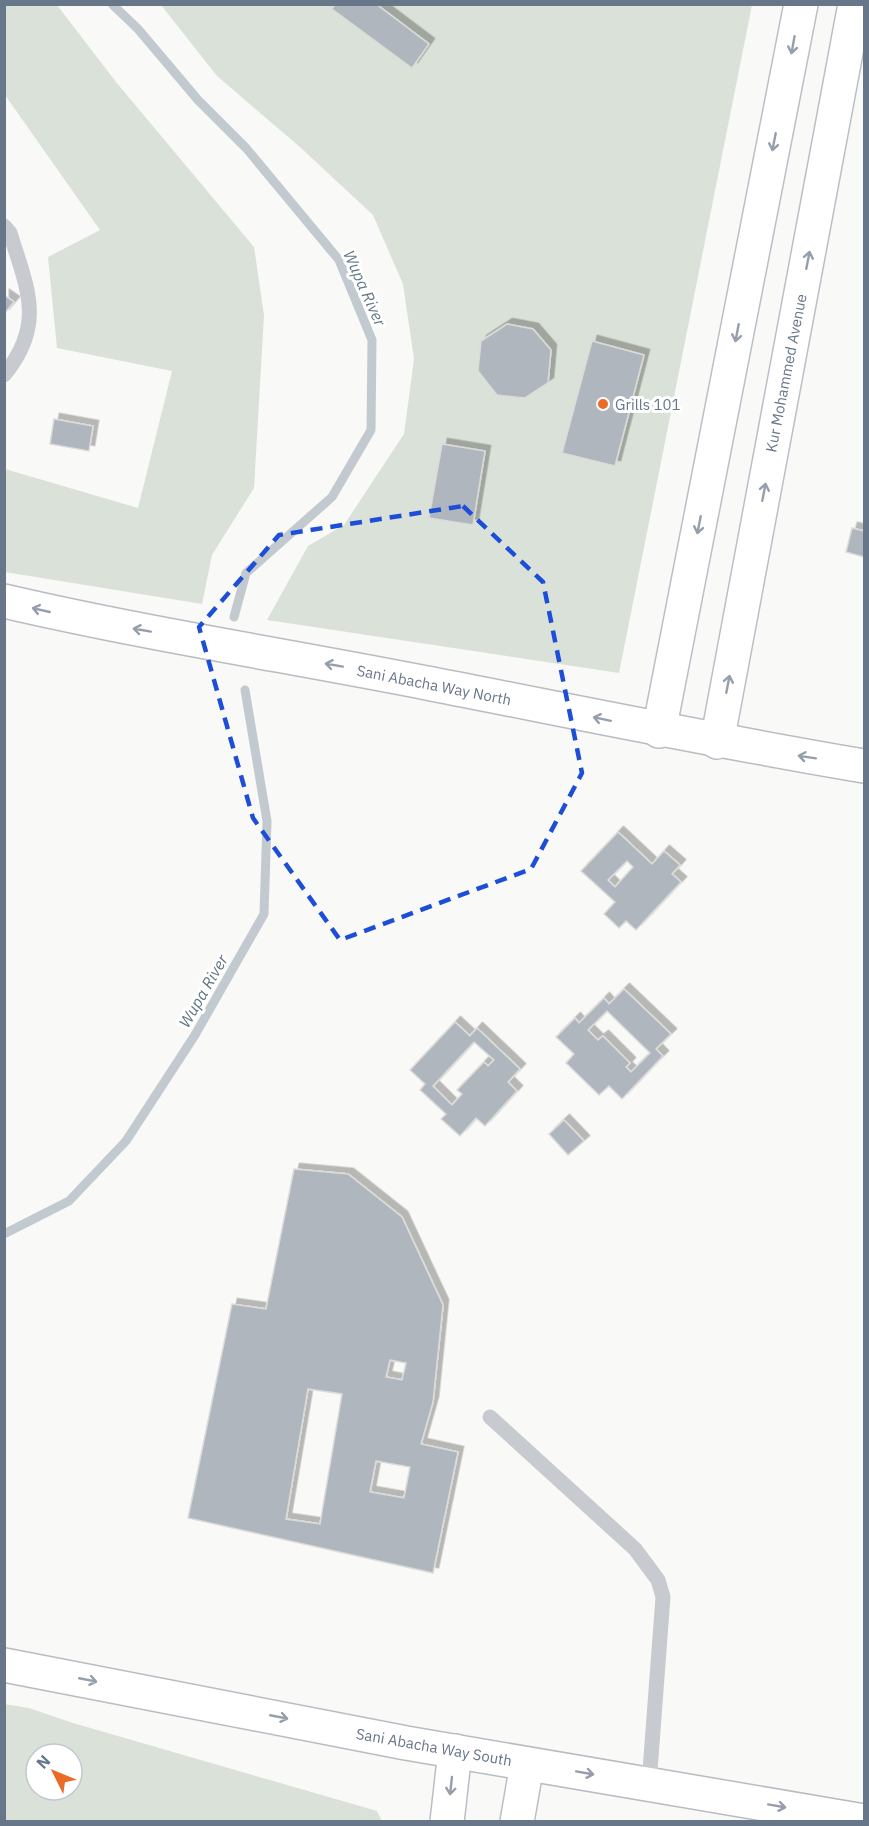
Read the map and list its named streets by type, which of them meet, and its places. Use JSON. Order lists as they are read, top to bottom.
{
  "streets": {
    "main road": ["Kur Mohammed Avenue", "Sani Abacha Way North", "Sani Abacha Way South"]
  },
  "crossings": [
    ["Kur Mohammed Avenue", "Sani Abacha Way North"]
  ],
  "one_way": ["Sani Abacha Way North", "Sani Abacha Way South"],
  "water": ["Wupa River"],
  "places": ["Grills 101"],
  "north": "top left"
}
